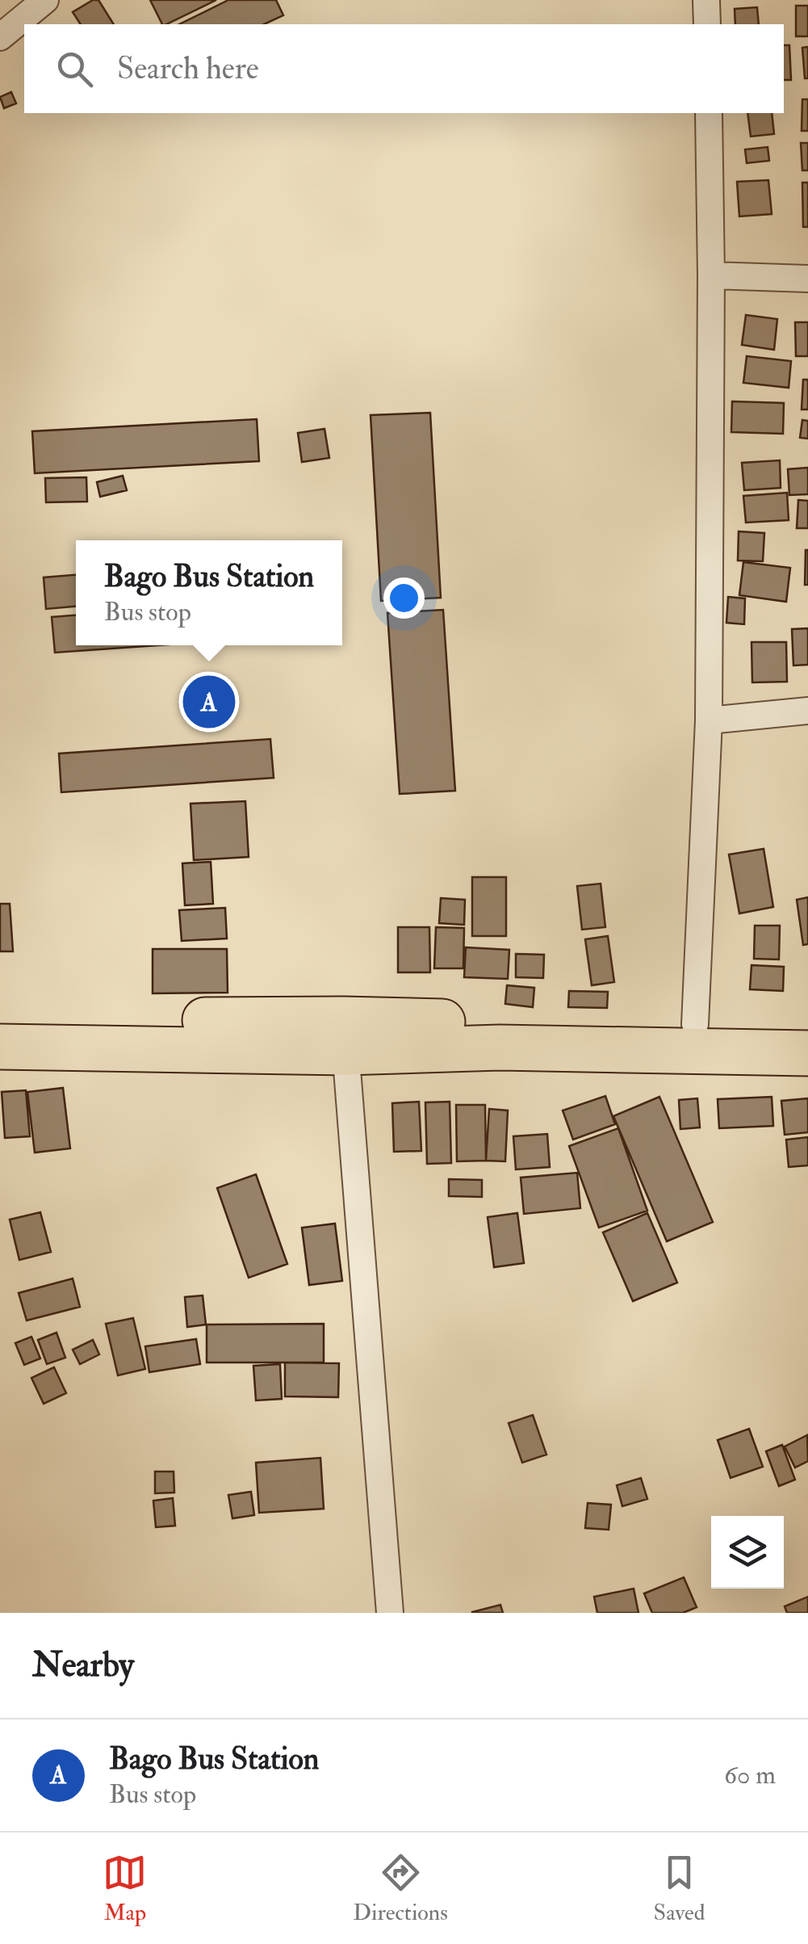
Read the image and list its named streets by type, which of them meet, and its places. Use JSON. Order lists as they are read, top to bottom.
{
  "page": {
    "search": "Search here",
    "popup": ["Bago Bus Station", "Bus stop"],
    "pins": "A",
    "heading": "Nearby",
    "list": [
      {
        "mark": "A",
        "name": "Bago Bus Station",
        "note": "Bus stop",
        "value": "60 m"
      }
    ],
    "nav": ["Map", "Directions", "Saved"]
  }
}
